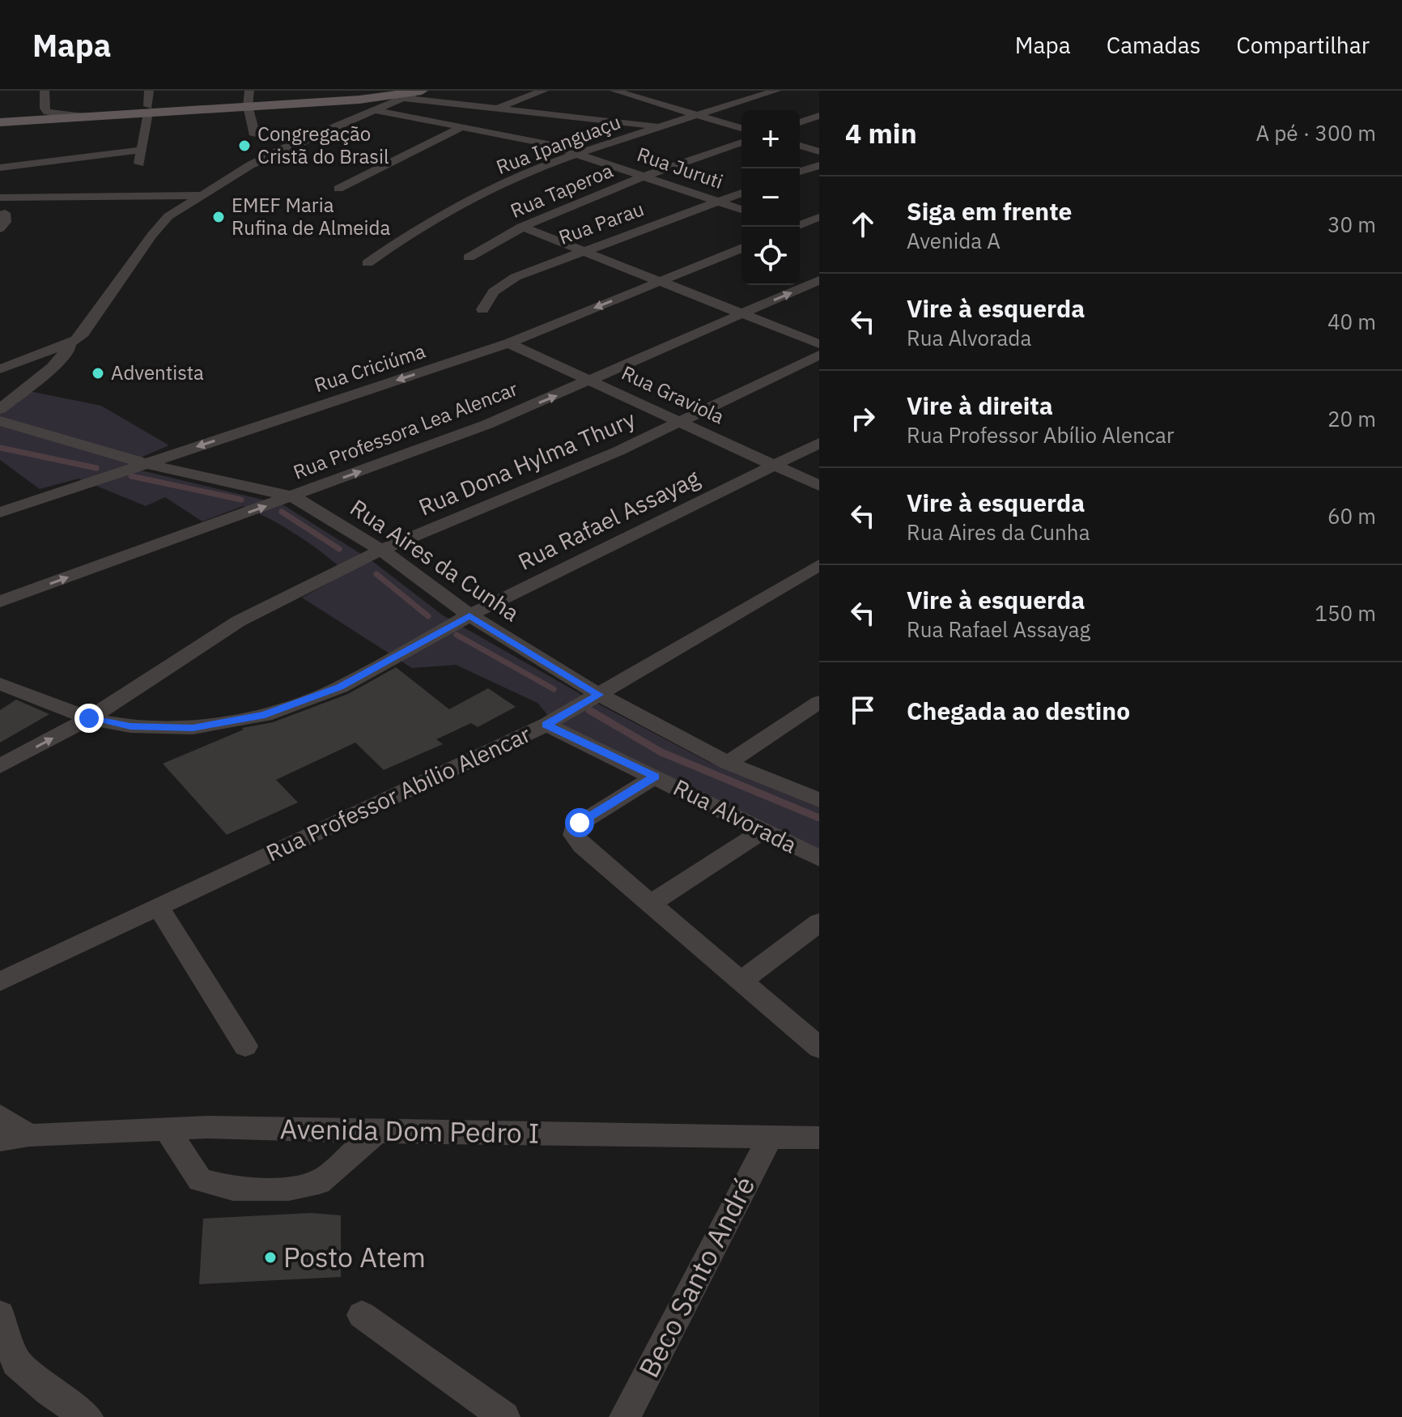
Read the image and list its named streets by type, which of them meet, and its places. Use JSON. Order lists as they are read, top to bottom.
{
  "streets": {
    "street": [
      "Rua Ipanguaçu",
      "Rua Juruti",
      "Rua Taperoa",
      "Rua Parau",
      "Rua Criciúma",
      "Rua Graviola",
      "Rua Professora Lea Alencar",
      "Rua Dona Hylma Thury",
      "Rua Rafael Assayag",
      "Rua Aires da Cunha",
      "Rua Professor Abílio Alencar",
      "Rua Alvorada",
      "Avenida Dom Pedro I",
      "Beco Santo André"
    ]
  },
  "crossings": [
    ["Rua Ipanguaçu", "Rua Juruti"],
    ["Rua Juruti", "Rua Taperoa"],
    ["Rua Juruti", "Rua Parau"],
    ["Rua Criciúma", "Rua Graviola"],
    ["Rua Criciúma", "Rua Aires da Cunha"],
    ["Rua Graviola", "Rua Professora Lea Alencar"],
    ["Rua Graviola", "Rua Dona Hylma Thury"],
    ["Rua Graviola", "Rua Rafael Assayag"],
    ["Rua Professora Lea Alencar", "Rua Aires da Cunha"],
    ["Rua Dona Hylma Thury", "Rua Rafael Assayag"],
    ["Rua Dona Hylma Thury", "Rua Aires da Cunha"],
    ["Rua Rafael Assayag", "Rua Aires da Cunha"],
    ["Rua Aires da Cunha", "Rua Professor Abílio Alencar"],
    ["Rua Professor Abílio Alencar", "Rua Alvorada"],
    ["Avenida Dom Pedro I", "Beco Santo André"]
  ],
  "one_way": ["Rua Criciúma", "Rua Professora Lea Alencar"],
  "places": [
    "Congregação Cristã do Brasil",
    "EMEF Maria Rufina de Almeida",
    "Adventista",
    "Posto Atem"
  ],
  "page": {
    "header": "Mapa",
    "nav": ["Mapa", "Camadas", "Compartilhar"],
    "heading": ["4 min", "A pé · 300 m"],
    "map_buttons": ["+", "−"],
    "list": [
      ["Siga em frente", "Avenida A", "30 m"],
      ["Vire à esquerda", "Rua Alvorada", "40 m"],
      ["Vire à direita", "Rua Professor Abílio Alencar", "20 m"],
      ["Vire à esquerda", "Rua Aires da Cunha", "60 m"],
      ["Vire à esquerda", "Rua Rafael Assayag", "150 m"],
      "Chegada ao destino"
    ]
  }
}
